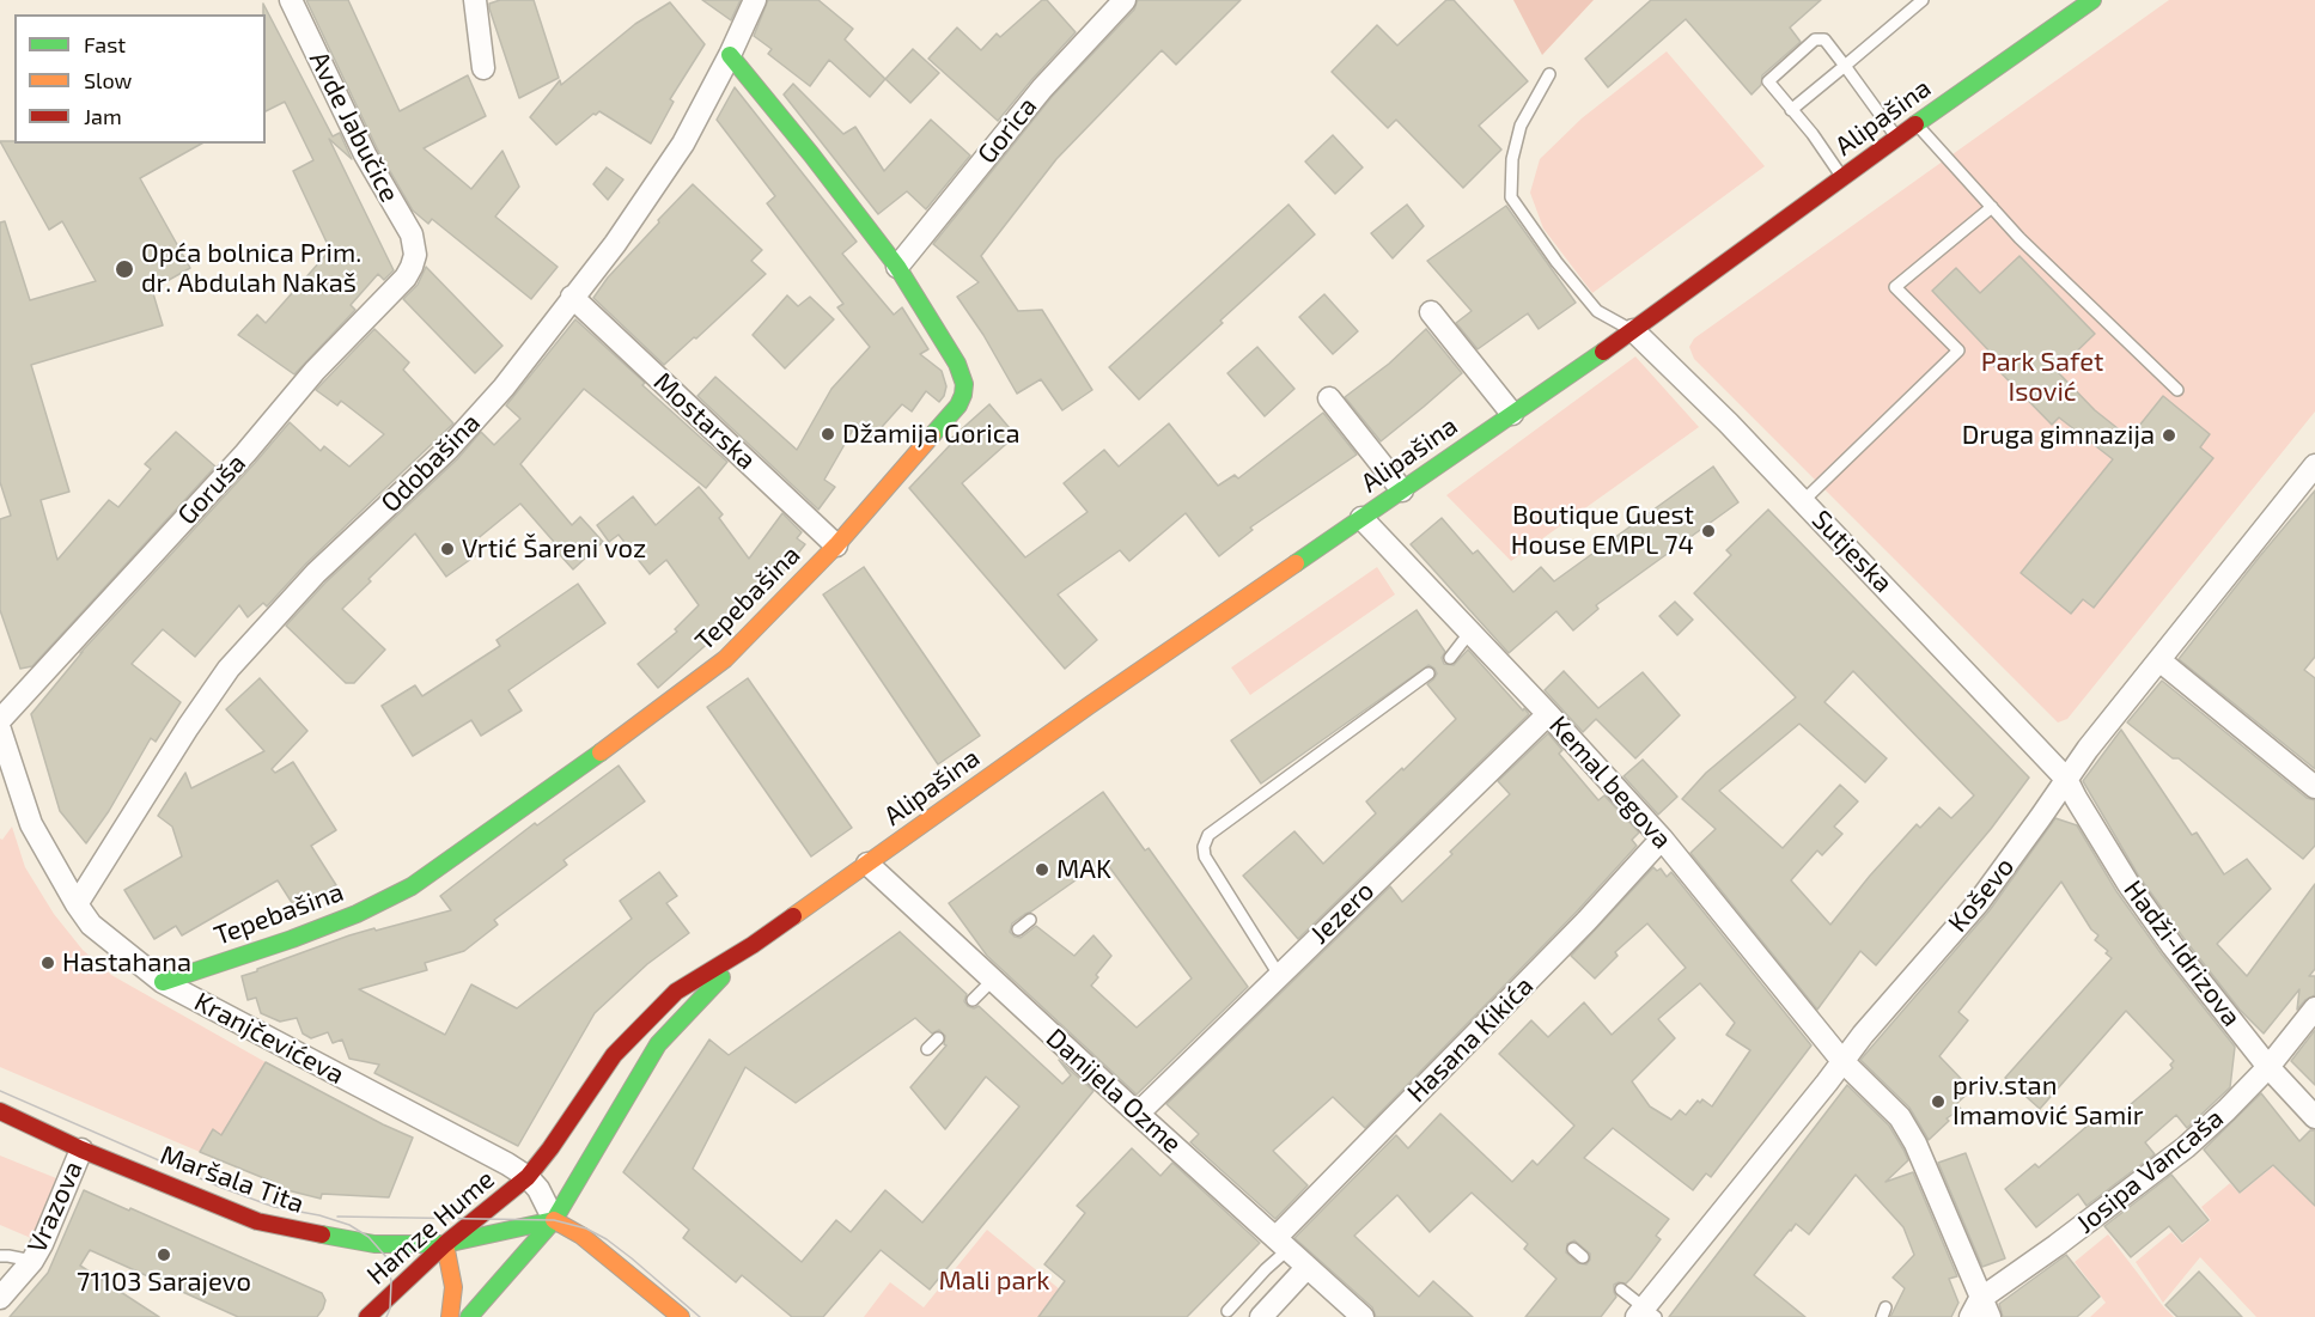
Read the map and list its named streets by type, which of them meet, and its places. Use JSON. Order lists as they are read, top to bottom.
{
  "streets": {
    "main road": [
      "Alipašina",
      "Tepebašina",
      "Maršala Tita",
      "Hamze Hume"
    ],
    "street": [
      "Avde Jabučice",
      "Gorica",
      "Mostarska",
      "Odobašina",
      "Goruša",
      "Sutjeska",
      "Kemal begova",
      "Koševo",
      "Jezero",
      "Hadži-Idrizova",
      "Kranjčevićeva",
      "Hasana Kikića",
      "Danijela Ozme",
      "Josipa Vancaša",
      "Vrazova"
    ]
  },
  "crossings": [
    ["Alipašina", "Sutjeska"],
    ["Alipašina", "Kemal begova"],
    ["Alipašina", "Kranjčevićeva"],
    ["Alipašina", "Danijela Ozme"],
    ["Alipašina", "Maršala Tita"],
    ["Alipašina", "Hamze Hume"],
    ["Avde Jabučice", "Goruša"],
    ["Gorica", "Tepebašina"],
    ["Mostarska", "Odobašina"],
    ["Mostarska", "Tepebašina"],
    ["Odobašina", "Tepebašina"],
    ["Odobašina", "Kranjčevićeva"],
    ["Sutjeska", "Koševo"],
    ["Sutjeska", "Hadži-Idrizova"],
    ["Tepebašina", "Kranjčevićeva"],
    ["Kemal begova", "Koševo"],
    ["Kemal begova", "Jezero"],
    ["Kemal begova", "Hasana Kikića"],
    ["Kemal begova", "Josipa Vancaša"],
    ["Koševo", "Hadži-Idrizova"],
    ["Jezero", "Danijela Ozme"],
    ["Hadži-Idrizova", "Josipa Vancaša"],
    ["Kranjčevićeva", "Maršala Tita"],
    ["Kranjčevićeva", "Hamze Hume"],
    ["Hasana Kikića", "Danijela Ozme"],
    ["Maršala Tita", "Vrazova"],
    ["Maršala Tita", "Hamze Hume"]
  ],
  "parks": ["Park Safet Isović", "Mali park"],
  "places": [
    "Opća bolnica Prim. dr. Abdulah Nakaš",
    "Džamija Gorica",
    "Druga gimnazija",
    "Boutique Guest House EMPL 74",
    "Vrtić Šareni voz",
    "MAK",
    "Hastahana",
    "priv.stan Imamović Samir",
    "71103 Sarajevo"
  ],
  "legend": ["Fast", "Slow", "Jam"]
}
